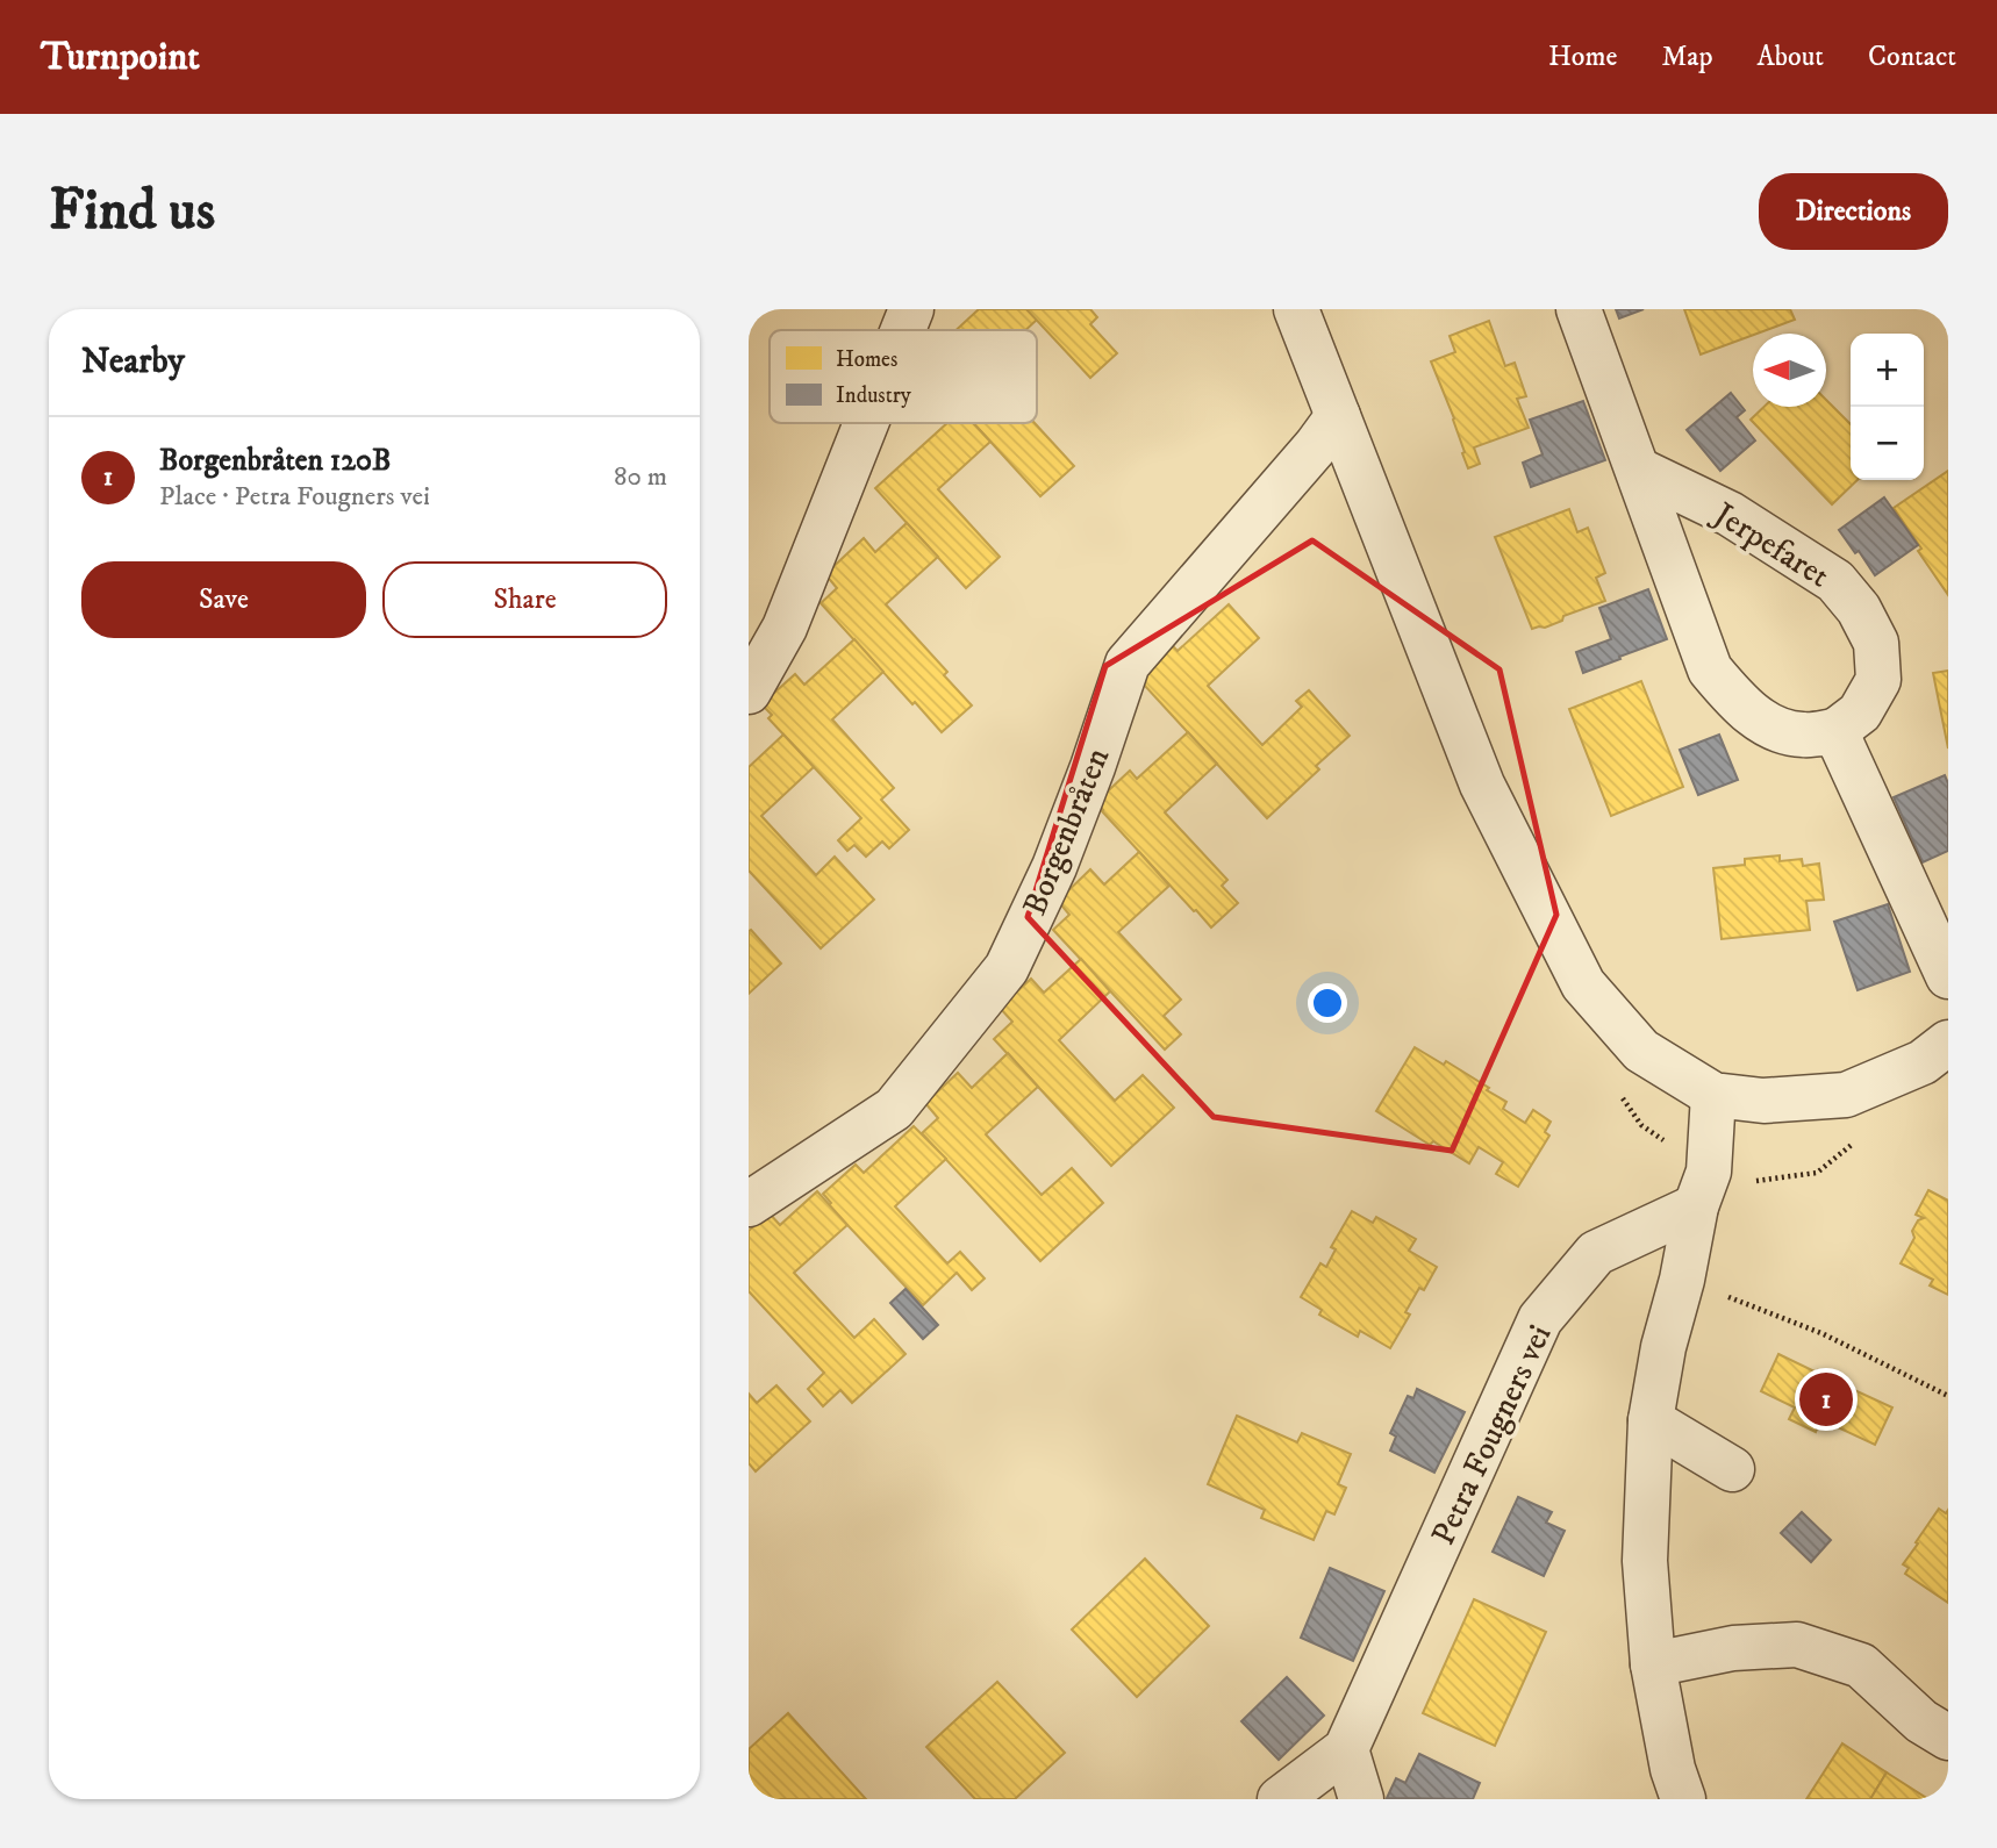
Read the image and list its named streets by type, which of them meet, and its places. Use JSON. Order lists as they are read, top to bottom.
{
  "streets": {
    "street": ["Jerpefaret", "Borgenbråten", "Petra Fougners vei"]
  },
  "legend": ["Homes", "Industry"],
  "north": "left",
  "page": {
    "header": "Turnpoint",
    "nav": [
      "Home",
      "Map",
      "About",
      "Contact"
    ],
    "buttons": [
      "Directions",
      ["Save", "Share"]
    ],
    "title": "Find us",
    "heading": "Nearby",
    "map_buttons": ["+", "−"],
    "list": [
      {
        "mark": "1",
        "name": "Borgenbråten 120B",
        "note": "Place · Petra Fougners vei",
        "value": "80 m"
      }
    ],
    "pins": "1"
  }
}
